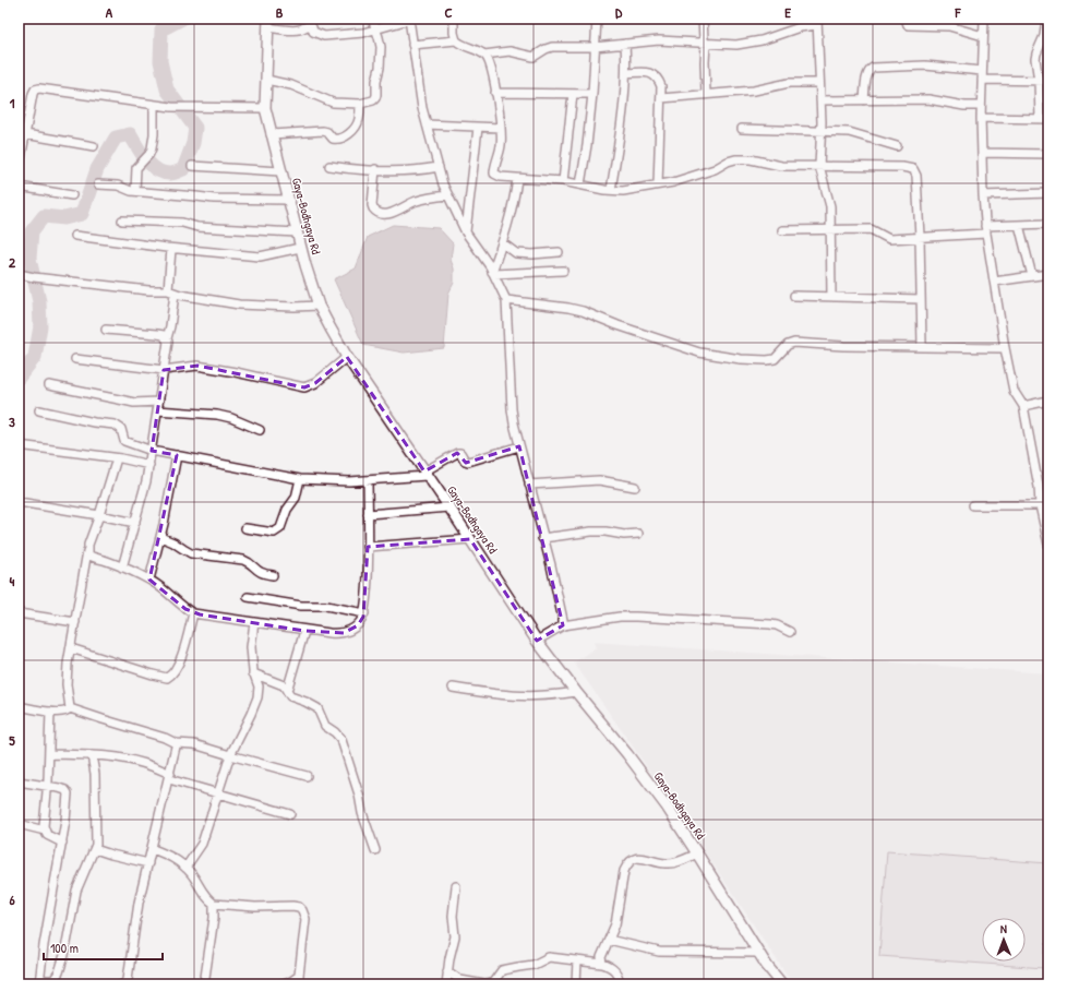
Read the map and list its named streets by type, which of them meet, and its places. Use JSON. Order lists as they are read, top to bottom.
{
  "streets": {
    "street": ["Gaya-Bodhgaya Rd"]
  },
  "scale_bar": "100 m",
  "north": "top",
  "grid": {
    "columns": [
      "A",
      "B",
      "C",
      "D",
      "E",
      "F"
    ],
    "rows": [
      "1",
      "2",
      "3",
      "4",
      "5",
      "6"
    ]
  }
}
